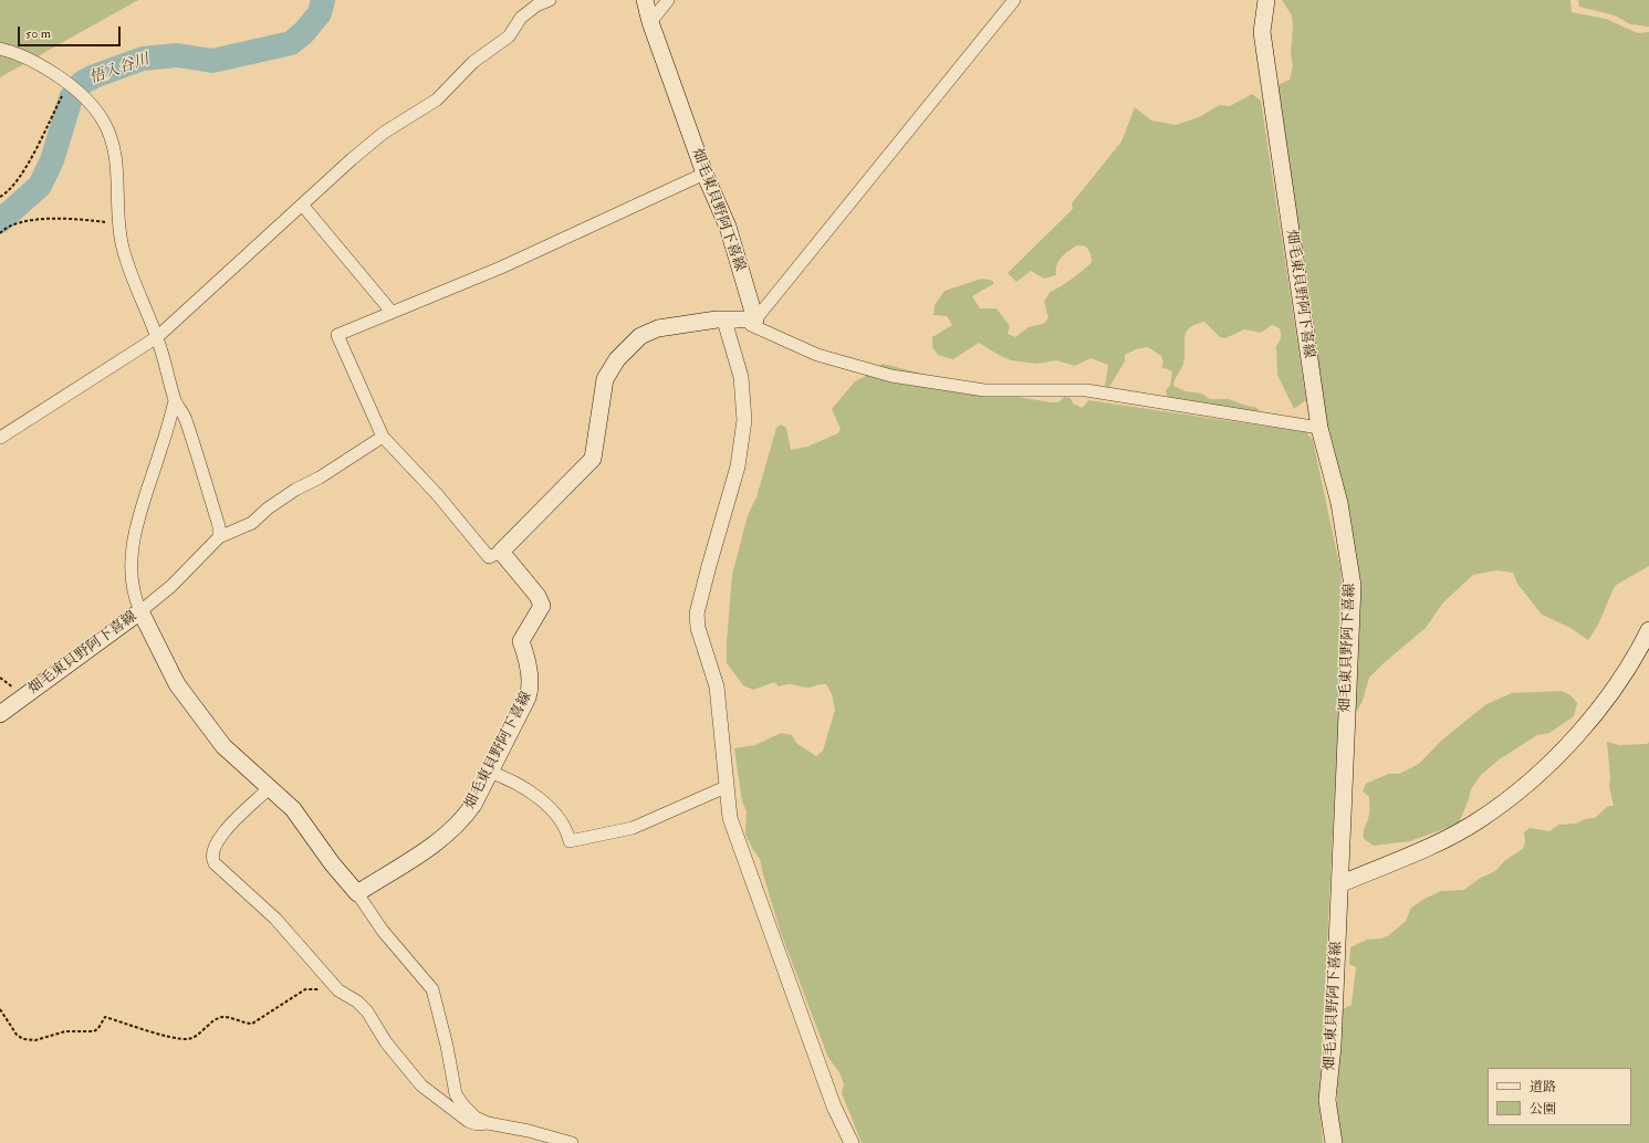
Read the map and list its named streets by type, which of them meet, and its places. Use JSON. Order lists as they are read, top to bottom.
{
  "streets": {
    "main road": ["畑毛東貝野阿下喜線"]
  },
  "water": ["悟入谷川"],
  "legend": ["道路", "公園"],
  "scale_bar": "50 m"
}
